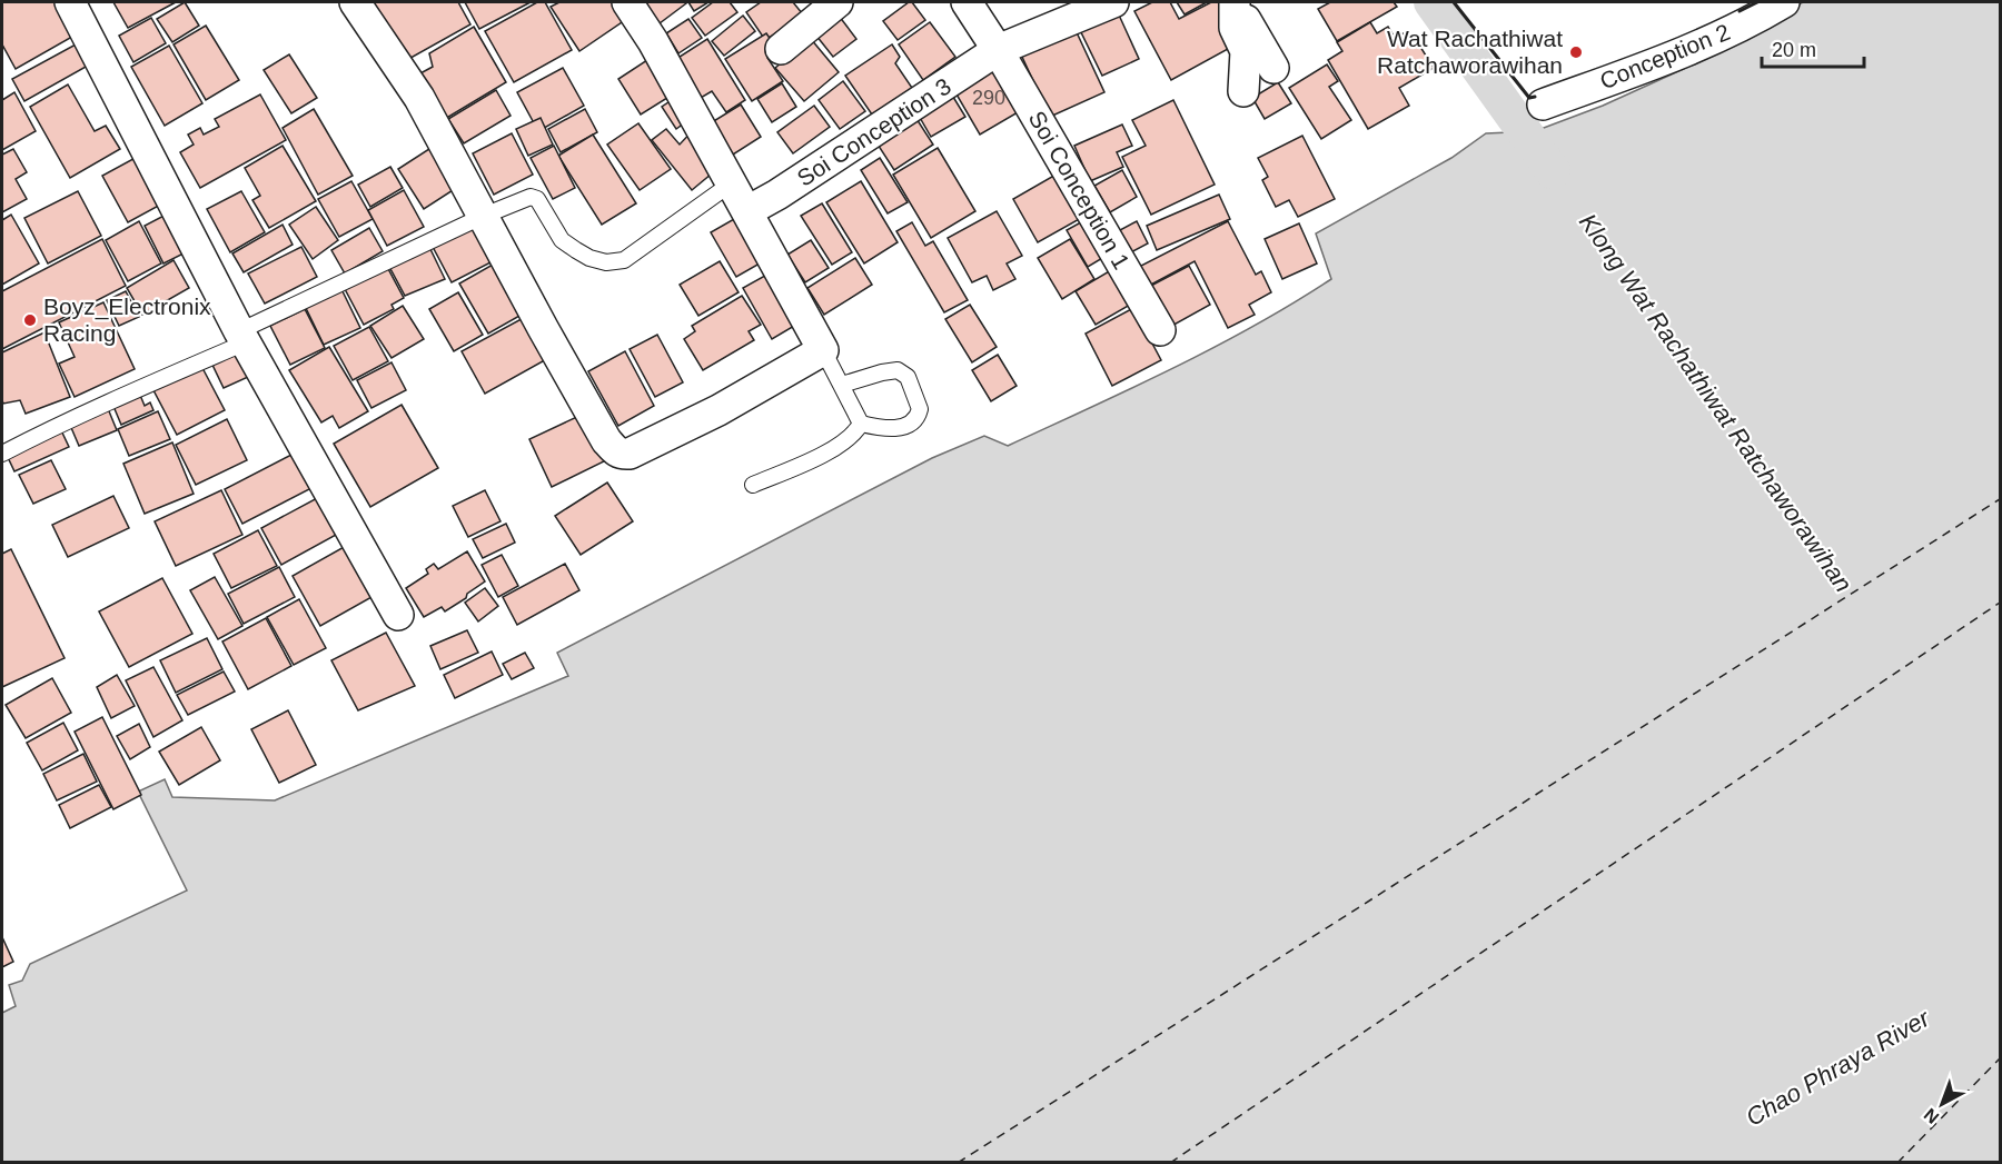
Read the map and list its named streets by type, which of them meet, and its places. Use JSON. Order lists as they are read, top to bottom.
{
  "streets": {
    "street": ["Conception 2", "Soi Conception 3", "Soi Conception 1"]
  },
  "crossings": [
    ["Soi Conception 3", "Soi Conception 1"]
  ],
  "water": ["Klong Wat Rachathiwat Ratchaworawihan", "Chao Phraya River"],
  "places": ["Wat Rachathiwat Ratchaworawihan", "Boyz_Electronix Racing"],
  "house_numbers": ["290"],
  "scale_bar": "20 m",
  "north": "bottom left"
}
